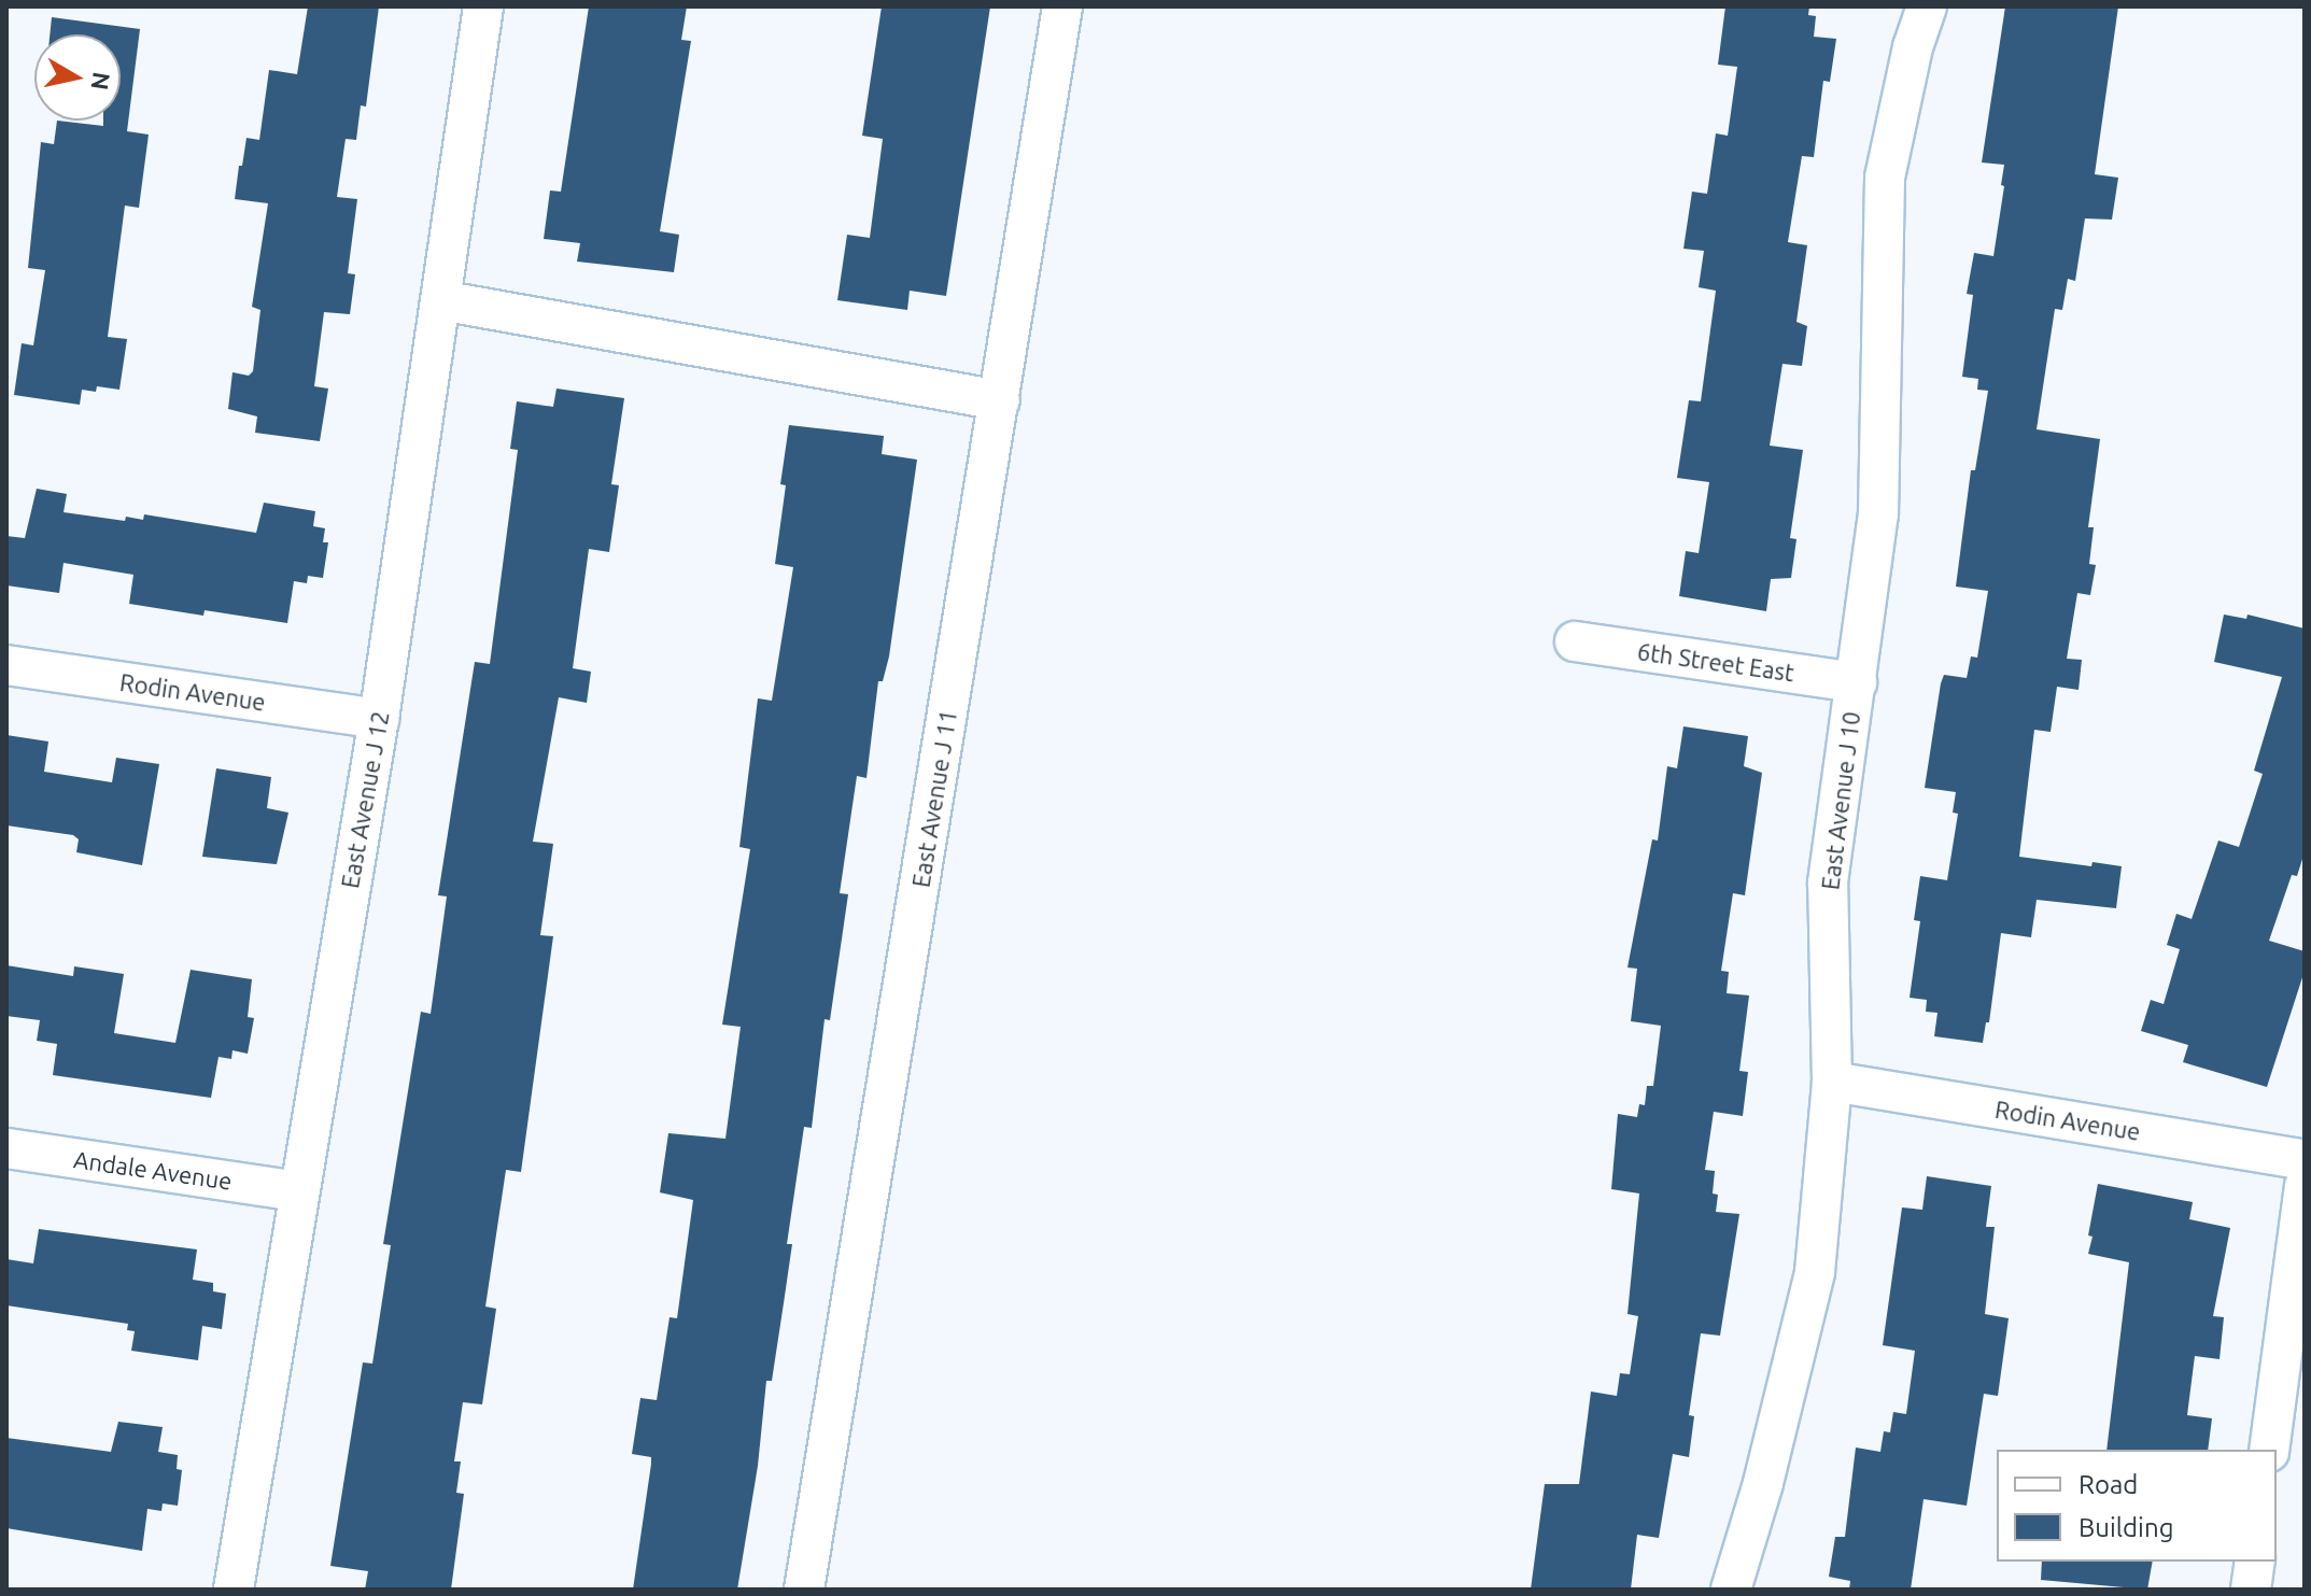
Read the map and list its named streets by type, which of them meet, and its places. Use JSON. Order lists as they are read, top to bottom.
{
  "streets": {
    "street": [
      "6th Street East",
      "Rodin Avenue",
      "East Avenue J 11",
      "East Avenue J 12",
      "East Avenue J 10",
      "Andale Avenue"
    ]
  },
  "crossings": [
    ["6th Street East", "East Avenue J 10"],
    ["Rodin Avenue", "East Avenue J 12"],
    ["Rodin Avenue", "East Avenue J 10"],
    ["East Avenue J 12", "Andale Avenue"]
  ],
  "legend": ["Road", "Building"],
  "north": "right"
}
